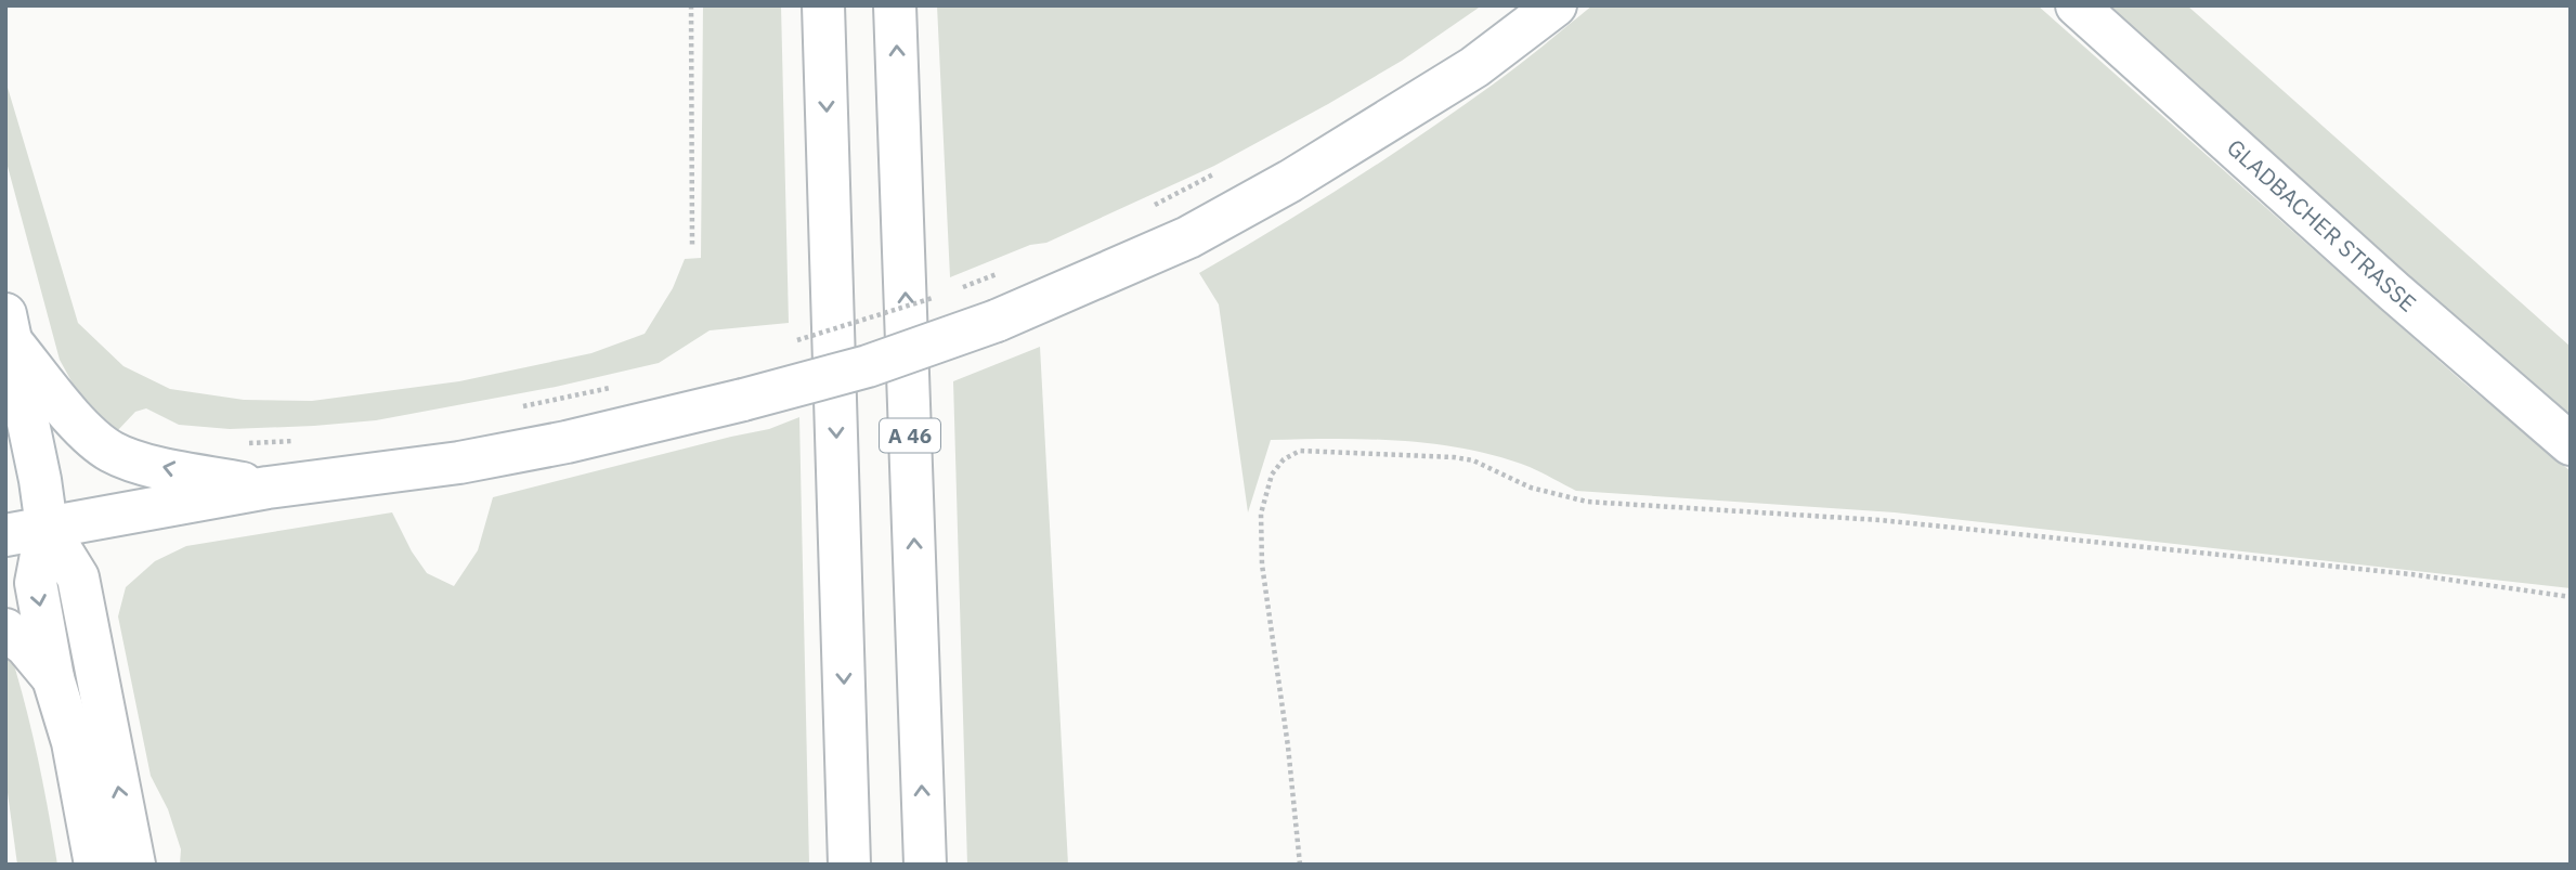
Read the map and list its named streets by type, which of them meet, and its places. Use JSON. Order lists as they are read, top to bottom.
{
  "streets": {
    "main road": ["GLADBACHER STRASSE", "A 46"]
  }
}
